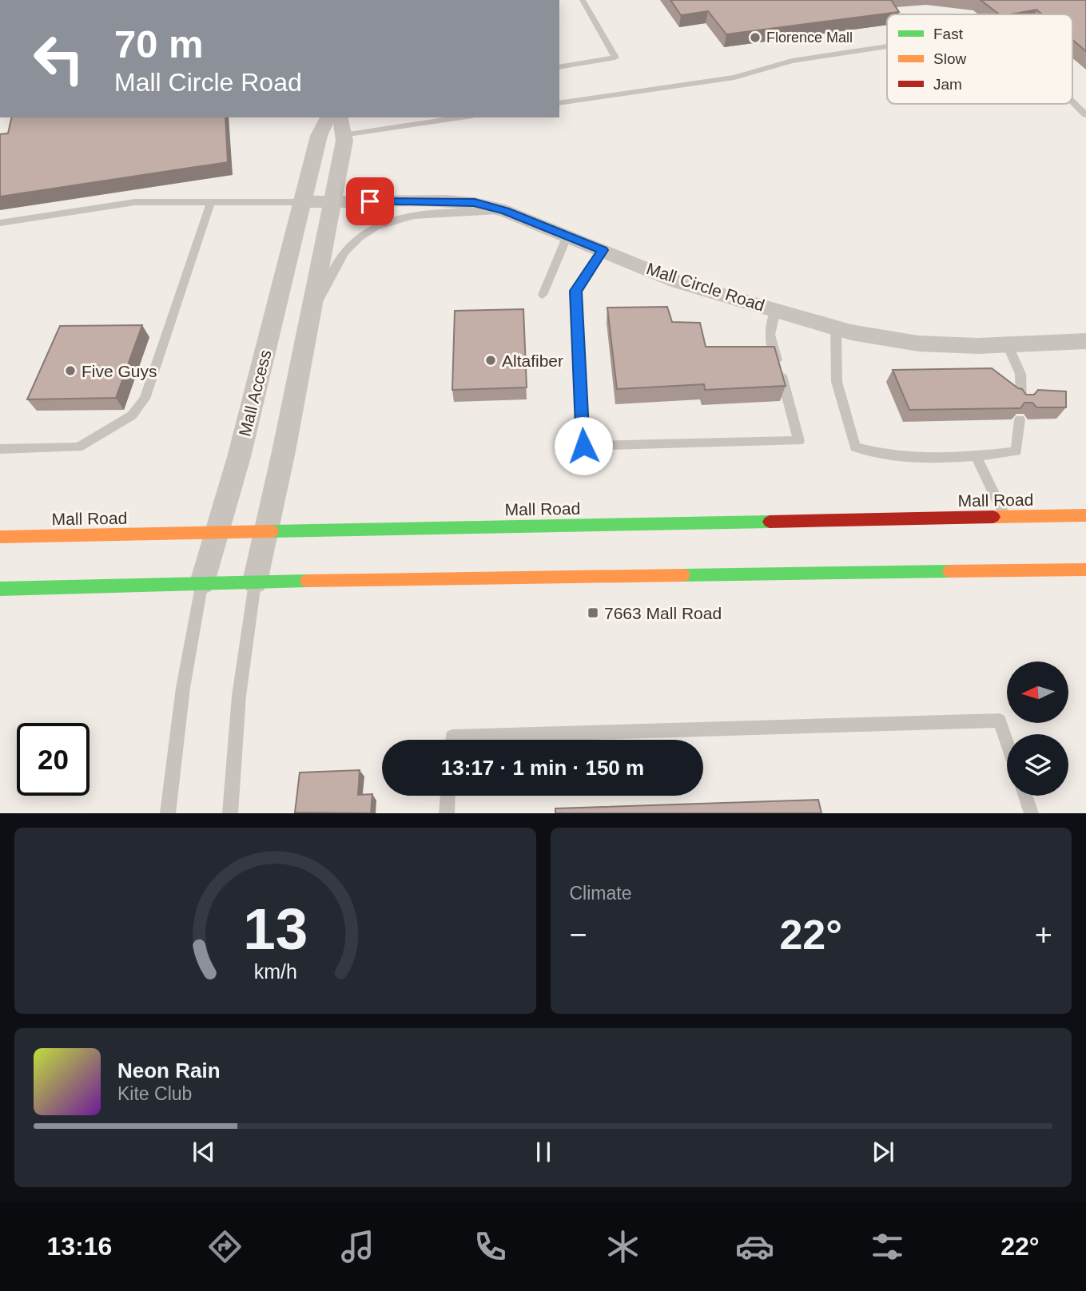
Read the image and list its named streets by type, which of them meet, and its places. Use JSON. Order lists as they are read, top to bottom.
{
  "streets": {
    "main road": ["Mall Road"],
    "street": ["Mall Circle Road", "Mall Access"]
  },
  "crossings": [
    ["Mall Circle Road", "Mall Access"],
    ["Mall Access", "Mall Road"]
  ],
  "places": {
    "other": ["Florence Mall", "Altafiber", "Five Guys"],
    "transit": ["7663 Mall Road"]
  },
  "legend": ["Fast", "Slow", "Jam"],
  "north": "left",
  "page": {
    "turn": ["70 m", "Mall Circle Road"],
    "limit": "20",
    "trip": "13:17 · 1 min · 150 m",
    "tile": "Climate",
    "heat": ["−", "22°", "+"],
    "song": ["Neon Rain", "Kite Club"],
    "tabs": ["13:16", "22°"],
    "gauge": ["13", "km/h"]
  }
}
